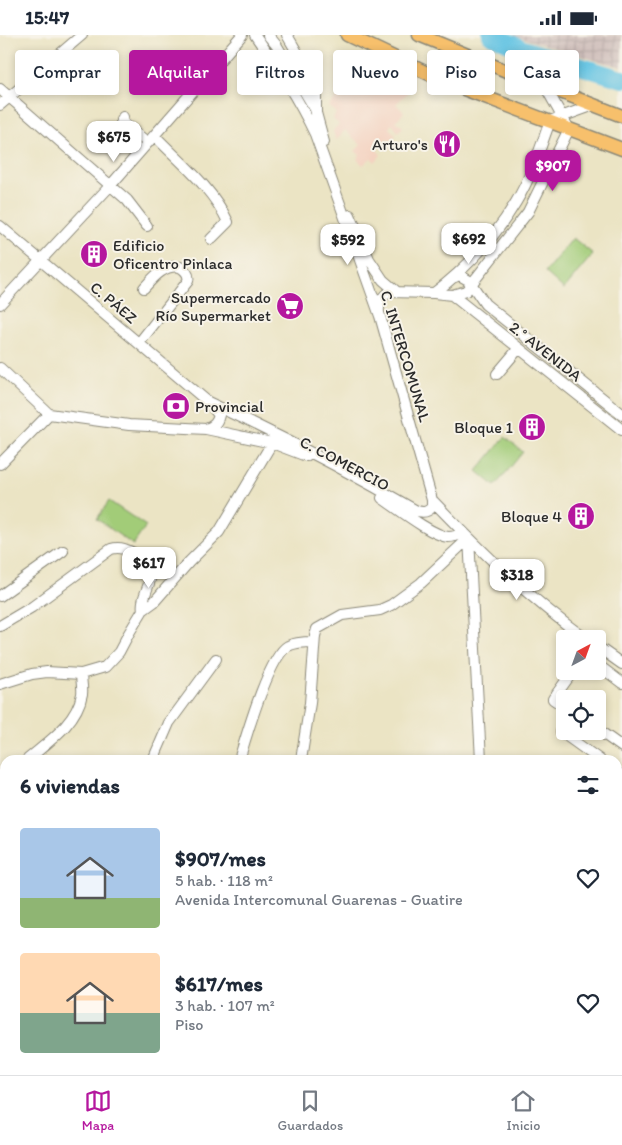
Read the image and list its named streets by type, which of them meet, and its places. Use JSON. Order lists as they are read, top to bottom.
{
  "streets": {
    "street": [
      "C. PÁEZ",
      "2.° AVENIDA",
      "C. INTERCOMUNAL",
      "C. COMERCIO"
    ]
  },
  "places": {
    "restaurant": ["Arturo's"],
    "building": ["Edificio Oficentro Pinlaca", "Bloque 1", "Bloque 4"],
    "supermarket": ["Supermercado Río Supermarket"],
    "bank": ["Provincial"]
  },
  "north": "top right",
  "page": {
    "status": "15:47",
    "chip": [
      "Comprar",
      "Alquilar",
      "Filtros",
      "Nuevo",
      "Piso",
      "Casa"
    ],
    "price": [
      "$675",
      "$907",
      "$692",
      "$592",
      "$617",
      "$318"
    ],
    "heading": "6 viviendas",
    "list": [
      {
        "name": "$907/mes",
        "note": "5 hab. · 118 m² · Avenida Intercomunal Guarenas - Guatire"
      },
      {
        "name": "$617/mes",
        "note": "3 hab. · 107 m² · Piso"
      }
    ],
    "tabs": ["Mapa", "Guardados", "Inicio"]
  }
}
